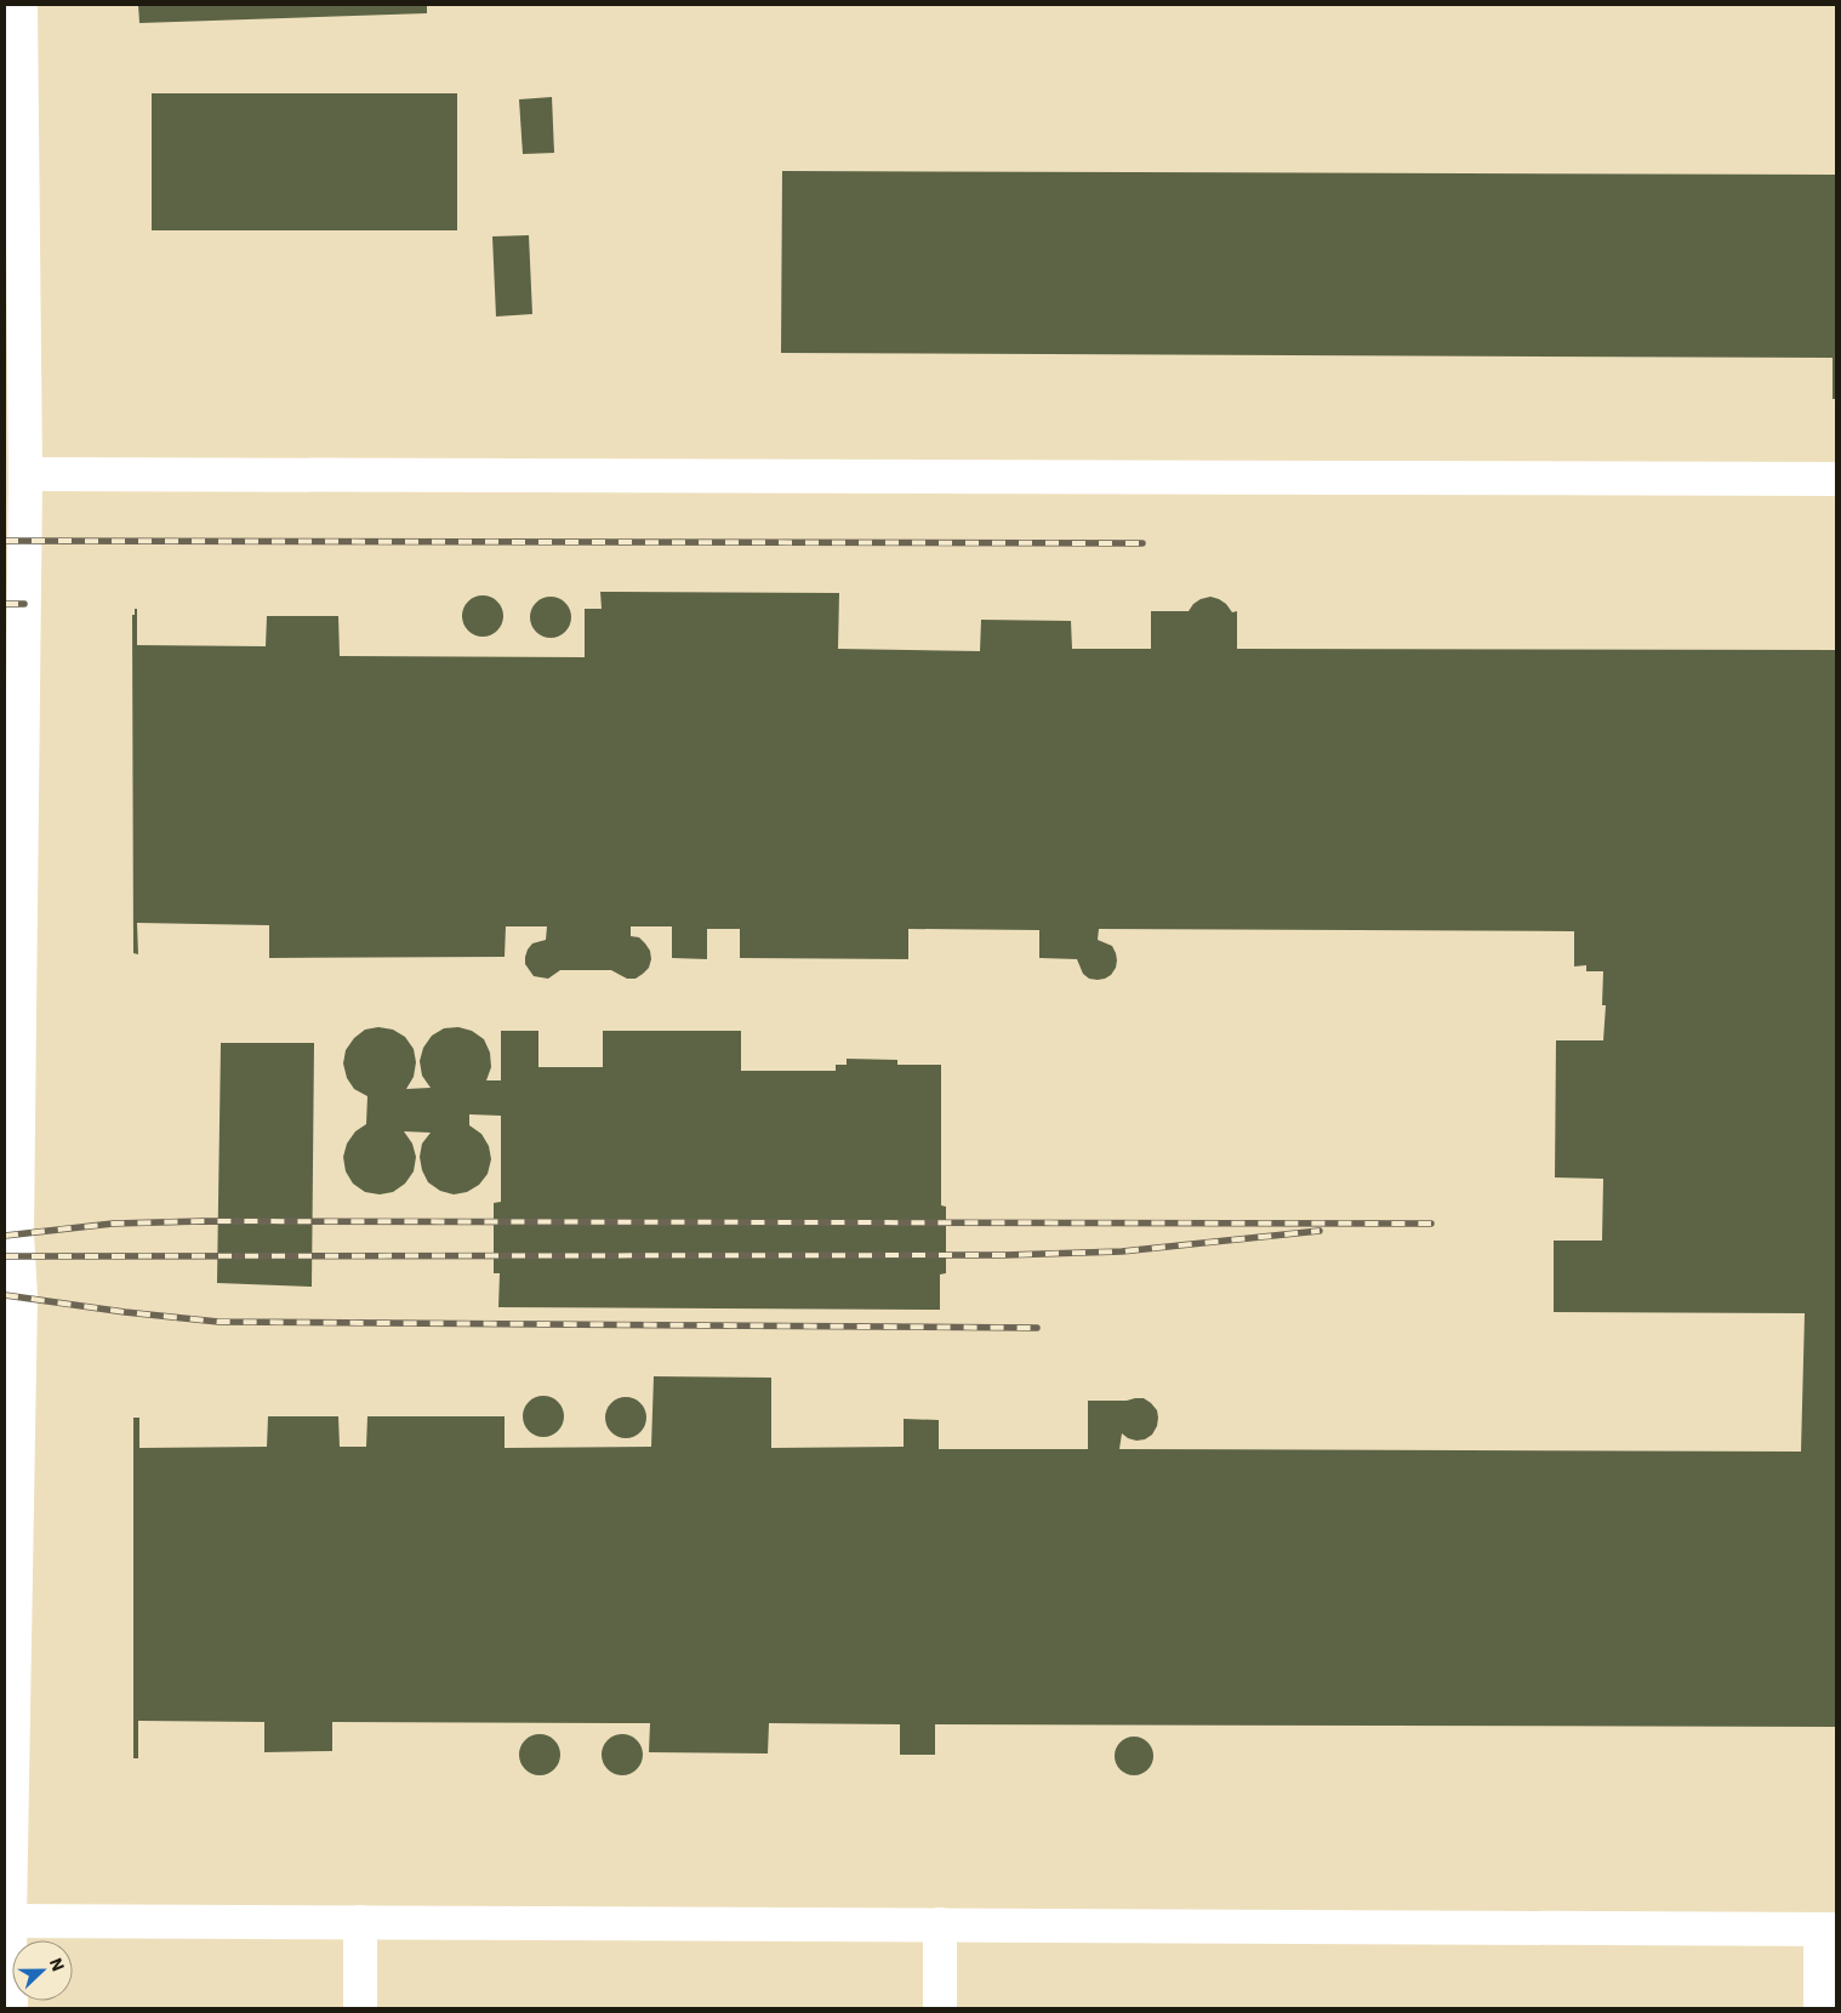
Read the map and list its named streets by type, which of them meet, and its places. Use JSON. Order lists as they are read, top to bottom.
{
  "north": "right"
}
